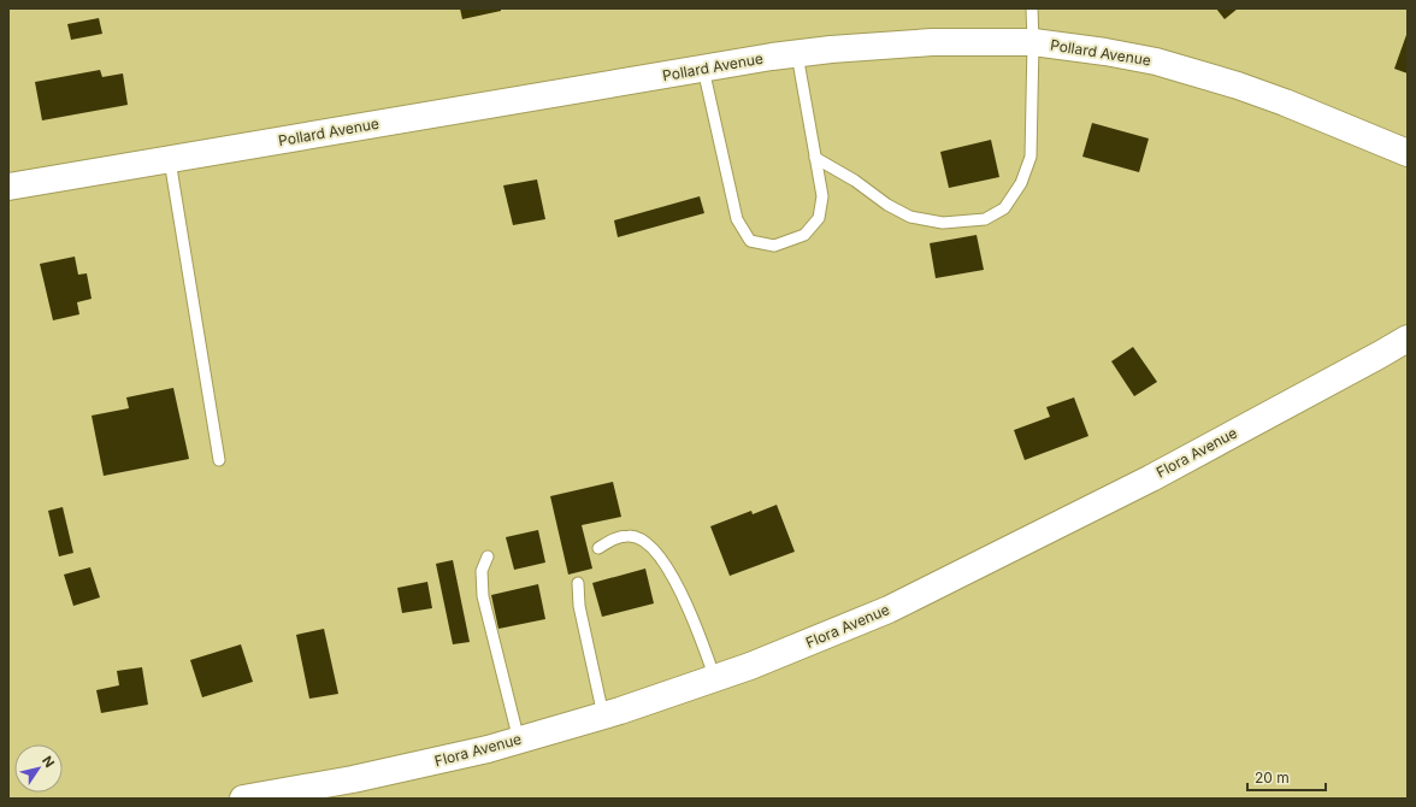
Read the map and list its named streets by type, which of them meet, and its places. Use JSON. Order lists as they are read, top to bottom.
{
  "streets": {
    "street": ["Pollard Avenue", "Flora Avenue"]
  },
  "scale_bar": "20 m",
  "north": "top right"
}
